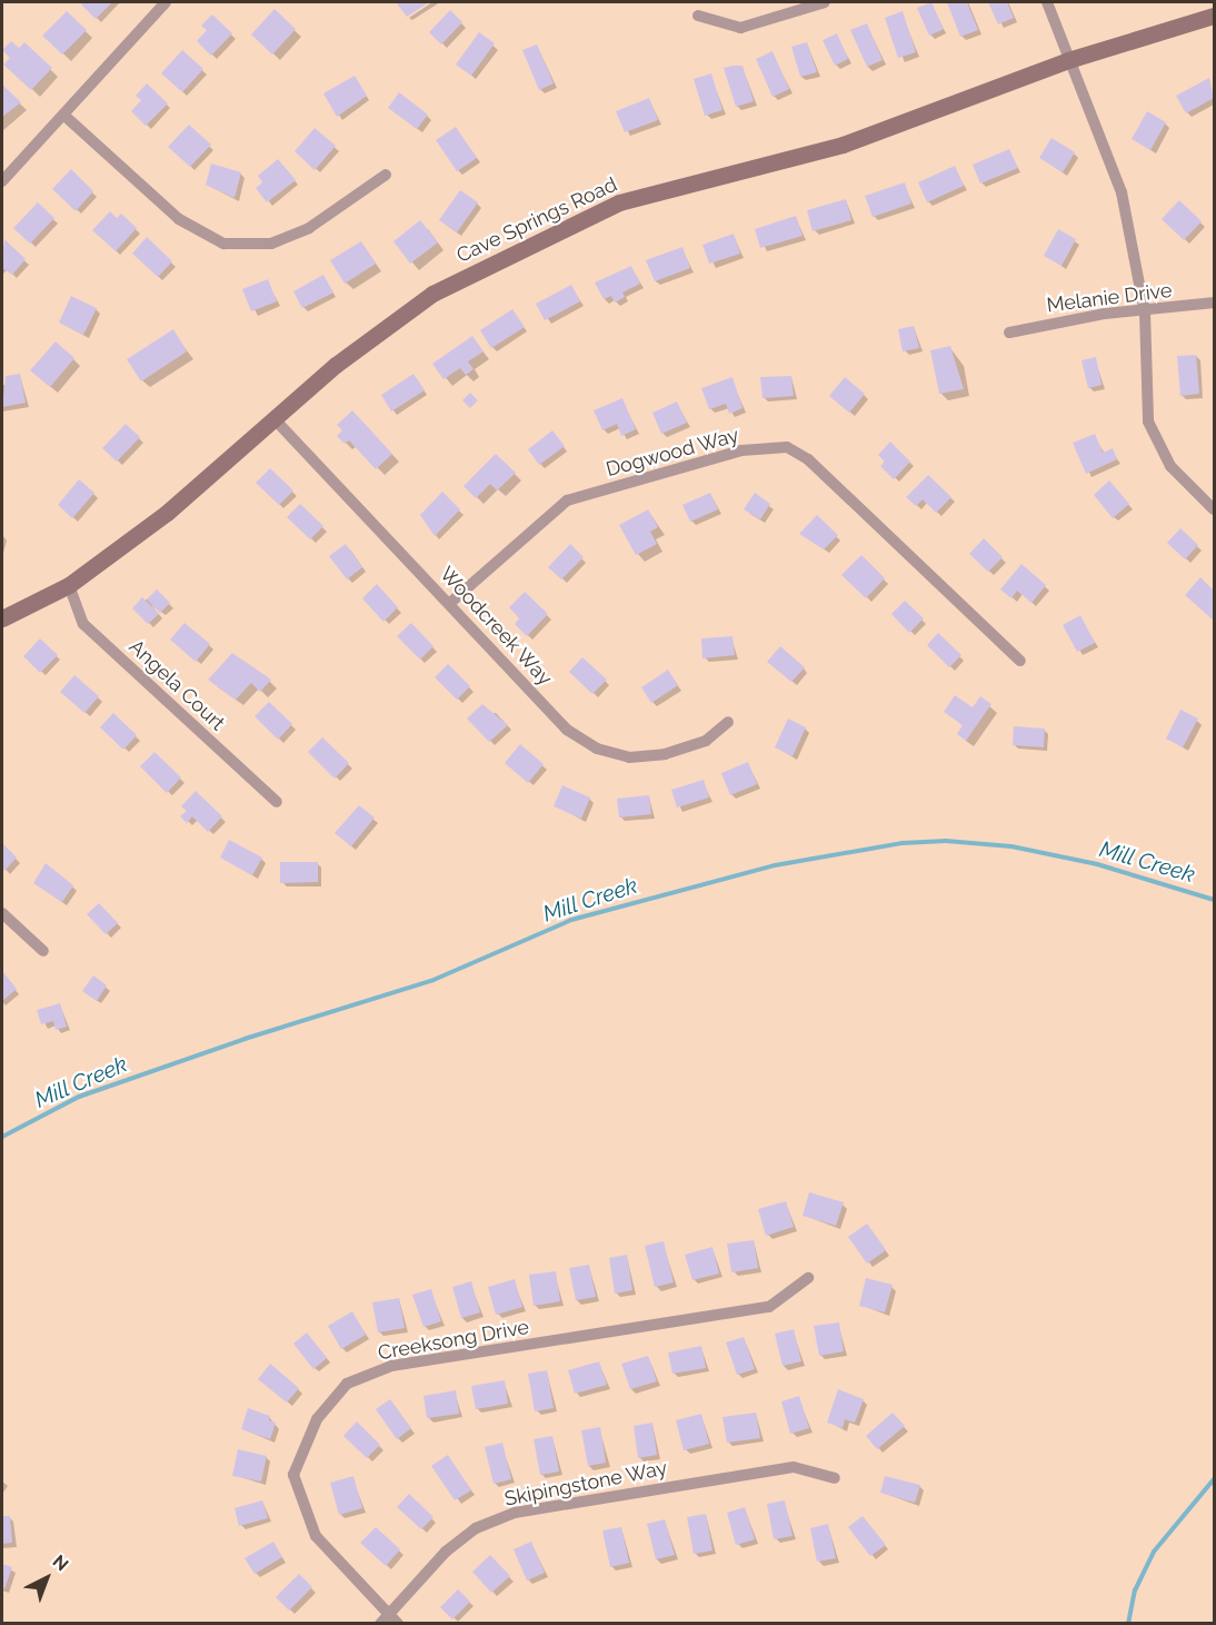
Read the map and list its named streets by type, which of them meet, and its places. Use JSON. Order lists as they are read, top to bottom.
{
  "streets": {
    "street": [
      "Cave Springs Road",
      "Melanie Drive",
      "Dogwood Way",
      "Woodcreek Way",
      "Angela Court",
      "Creeksong Drive",
      "Skipingstone Way"
    ]
  },
  "crossings": [
    ["Cave Springs Road", "Woodcreek Way"],
    ["Cave Springs Road", "Angela Court"],
    ["Dogwood Way", "Woodcreek Way"],
    ["Creeksong Drive", "Skipingstone Way"]
  ],
  "water": ["Mill Creek"],
  "north": "top right"
}
